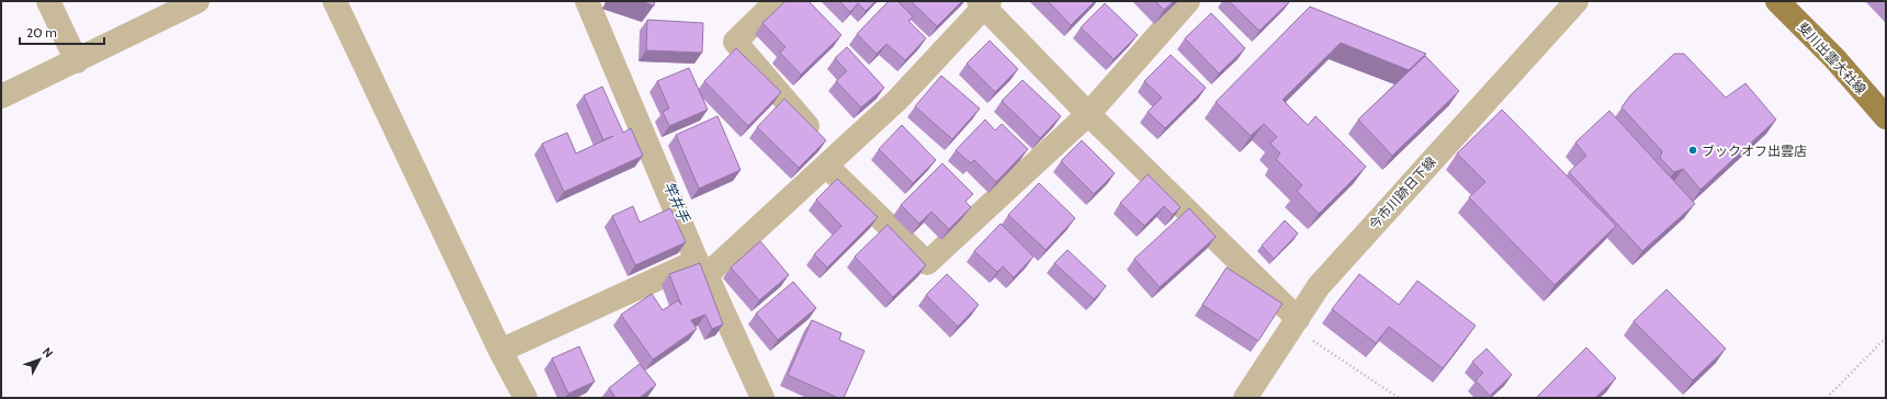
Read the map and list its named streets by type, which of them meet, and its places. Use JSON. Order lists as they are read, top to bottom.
{
  "streets": {
    "main road": ["斐川出雲大社線"],
    "street": ["今市川跡日下線"]
  },
  "water": ["竿井手"],
  "places": ["ブックオフ出雲店"],
  "scale_bar": "20 m",
  "north": "top right"
}
